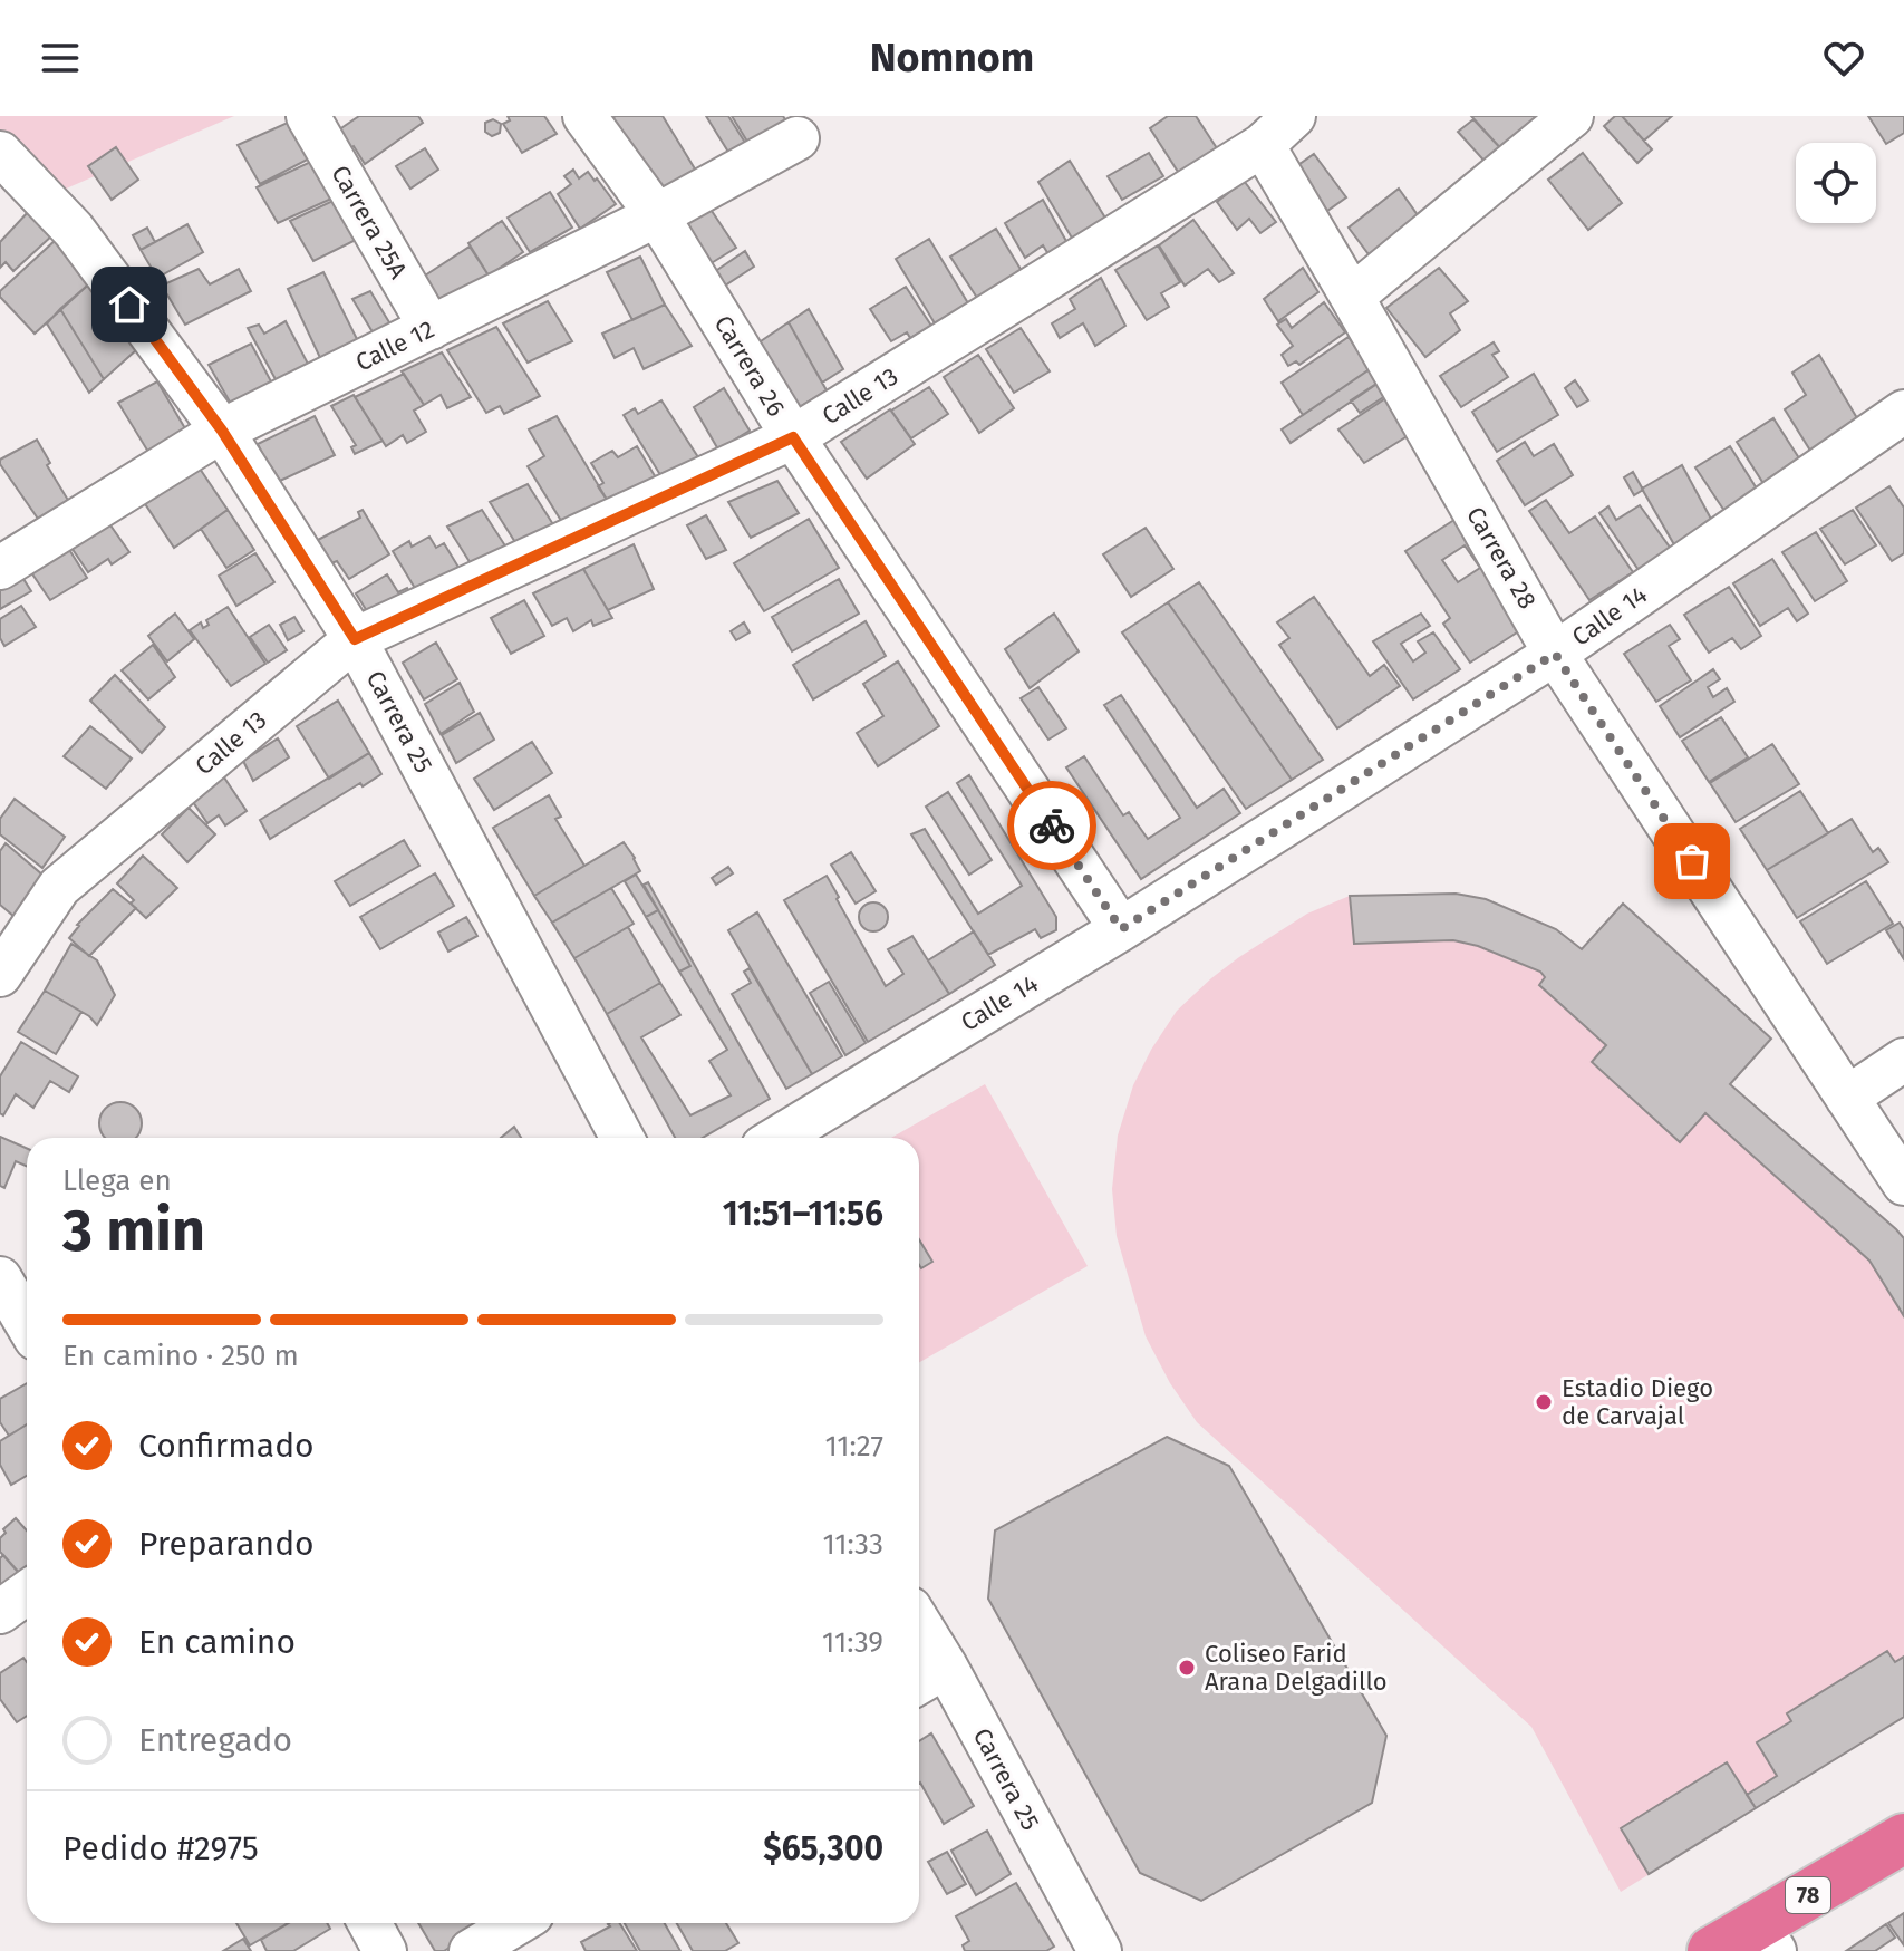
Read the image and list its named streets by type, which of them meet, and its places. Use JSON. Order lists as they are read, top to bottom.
{
  "streets": {
    "highway": ["78"],
    "street": [
      "Carrera 25A",
      "Calle 12",
      "Carrera 26",
      "Calle 13",
      "Carrera 28",
      "Calle 14",
      "Carrera 25"
    ]
  },
  "crossings": [
    ["Carrera 25A", "Calle 12"],
    ["Calle 12", "Carrera 26"],
    ["Calle 12", "Carrera 25"],
    ["Carrera 26", "Calle 13"],
    ["Carrera 26", "Calle 14"],
    ["Calle 13", "Carrera 28"],
    ["Calle 13", "Carrera 25"],
    ["Carrera 28", "Calle 14"]
  ],
  "places": ["Estadio Diego de Carvajal", "Coliseo Farid Arana Delgadillo"],
  "page": {
    "header": "Nomnom",
    "heading": ["3 min", "Llega en", "11:51–11:56"],
    "panel": ["Pedido #2975", "$65,300"],
    "bar": "En camino · 250 m",
    "list": [
      ["Confirmado", "11:27"],
      ["Preparando", "11:33"],
      ["En camino", "11:39"],
      "Entregado"
    ]
  }
}
